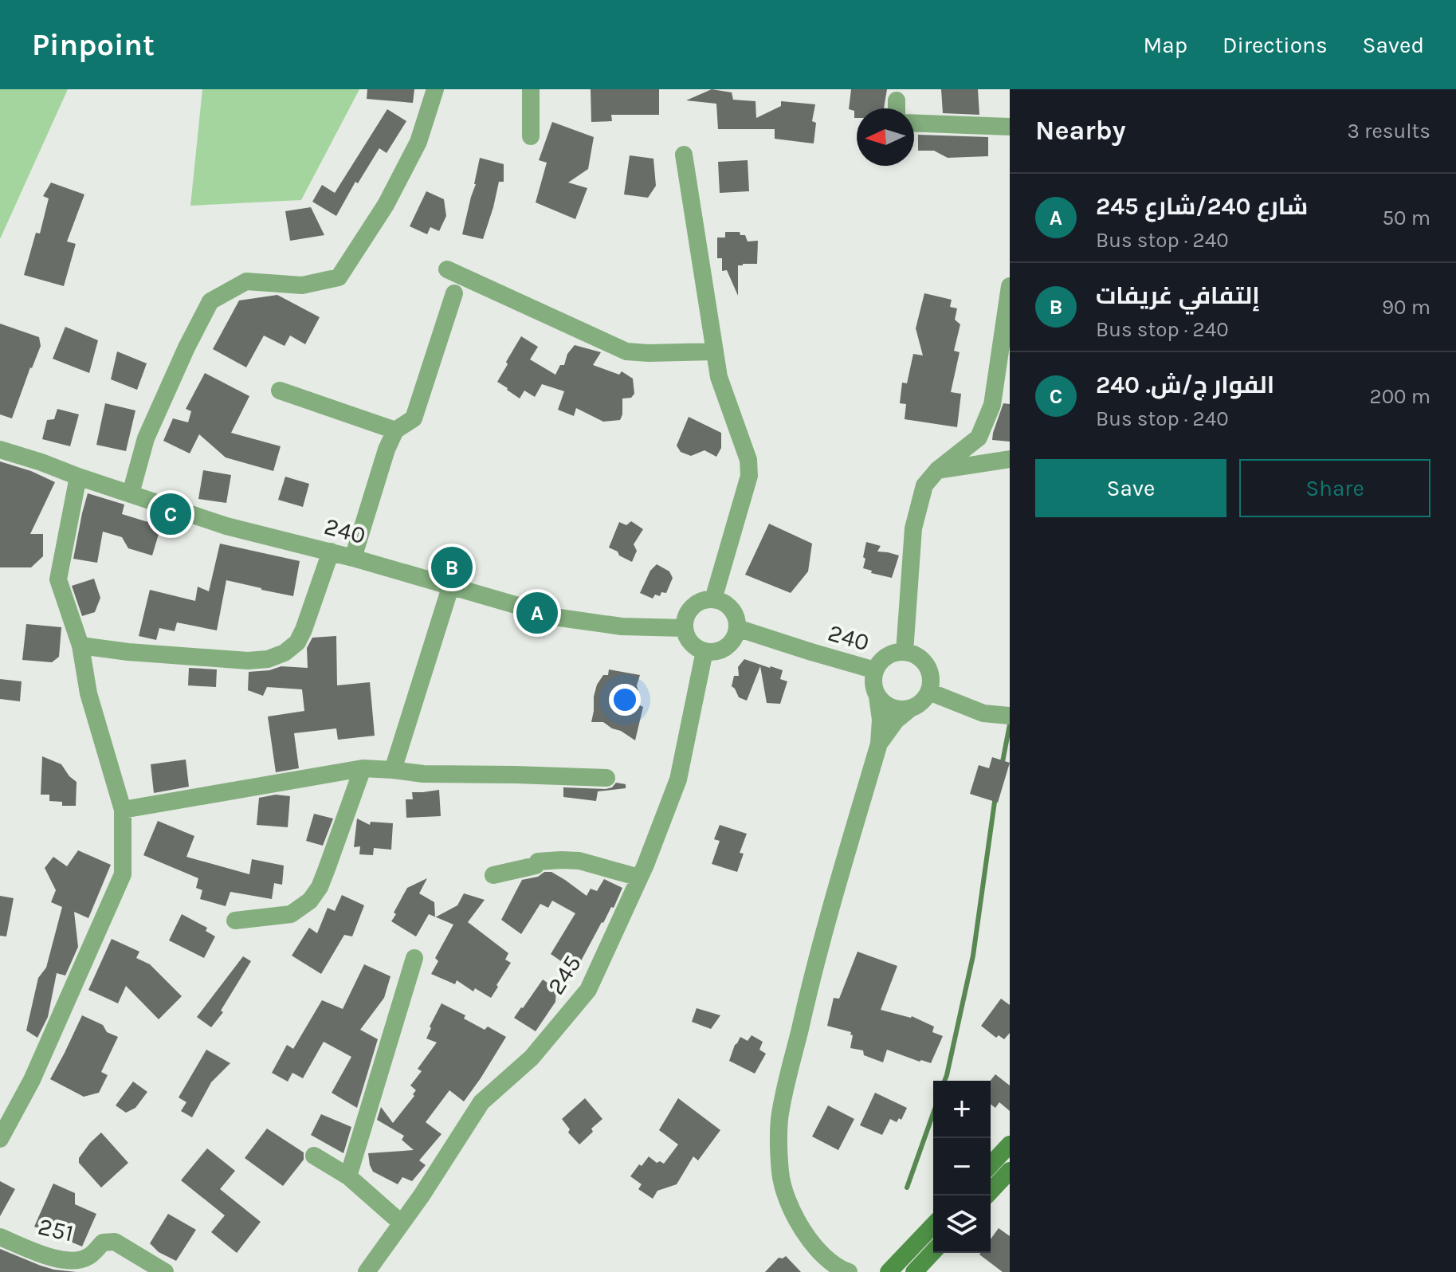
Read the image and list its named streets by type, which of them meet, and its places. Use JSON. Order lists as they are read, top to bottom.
{
  "streets": {
    "street": ["240", "245", "251"]
  },
  "crossings": [
    ["240", "245"]
  ],
  "north": "left",
  "page": {
    "header": "Pinpoint",
    "nav": ["Map", "Directions", "Saved"],
    "heading": ["Nearby", "3 results"],
    "list": [
      {
        "mark": "A",
        "name": "شارع 240/شارع 245",
        "note": "Bus stop · 240",
        "value": "50 m"
      },
      {
        "mark": "B",
        "name": "إلتفافي غريفات",
        "note": "Bus stop · 240",
        "value": "90 m"
      },
      {
        "mark": "C",
        "name": "الفوار ج/ش. 240",
        "note": "Bus stop · 240",
        "value": "200 m"
      }
    ],
    "buttons": ["Save", "Share"],
    "pins": ["C", "B", "A"],
    "map_buttons": ["+", "−"]
  }
}
